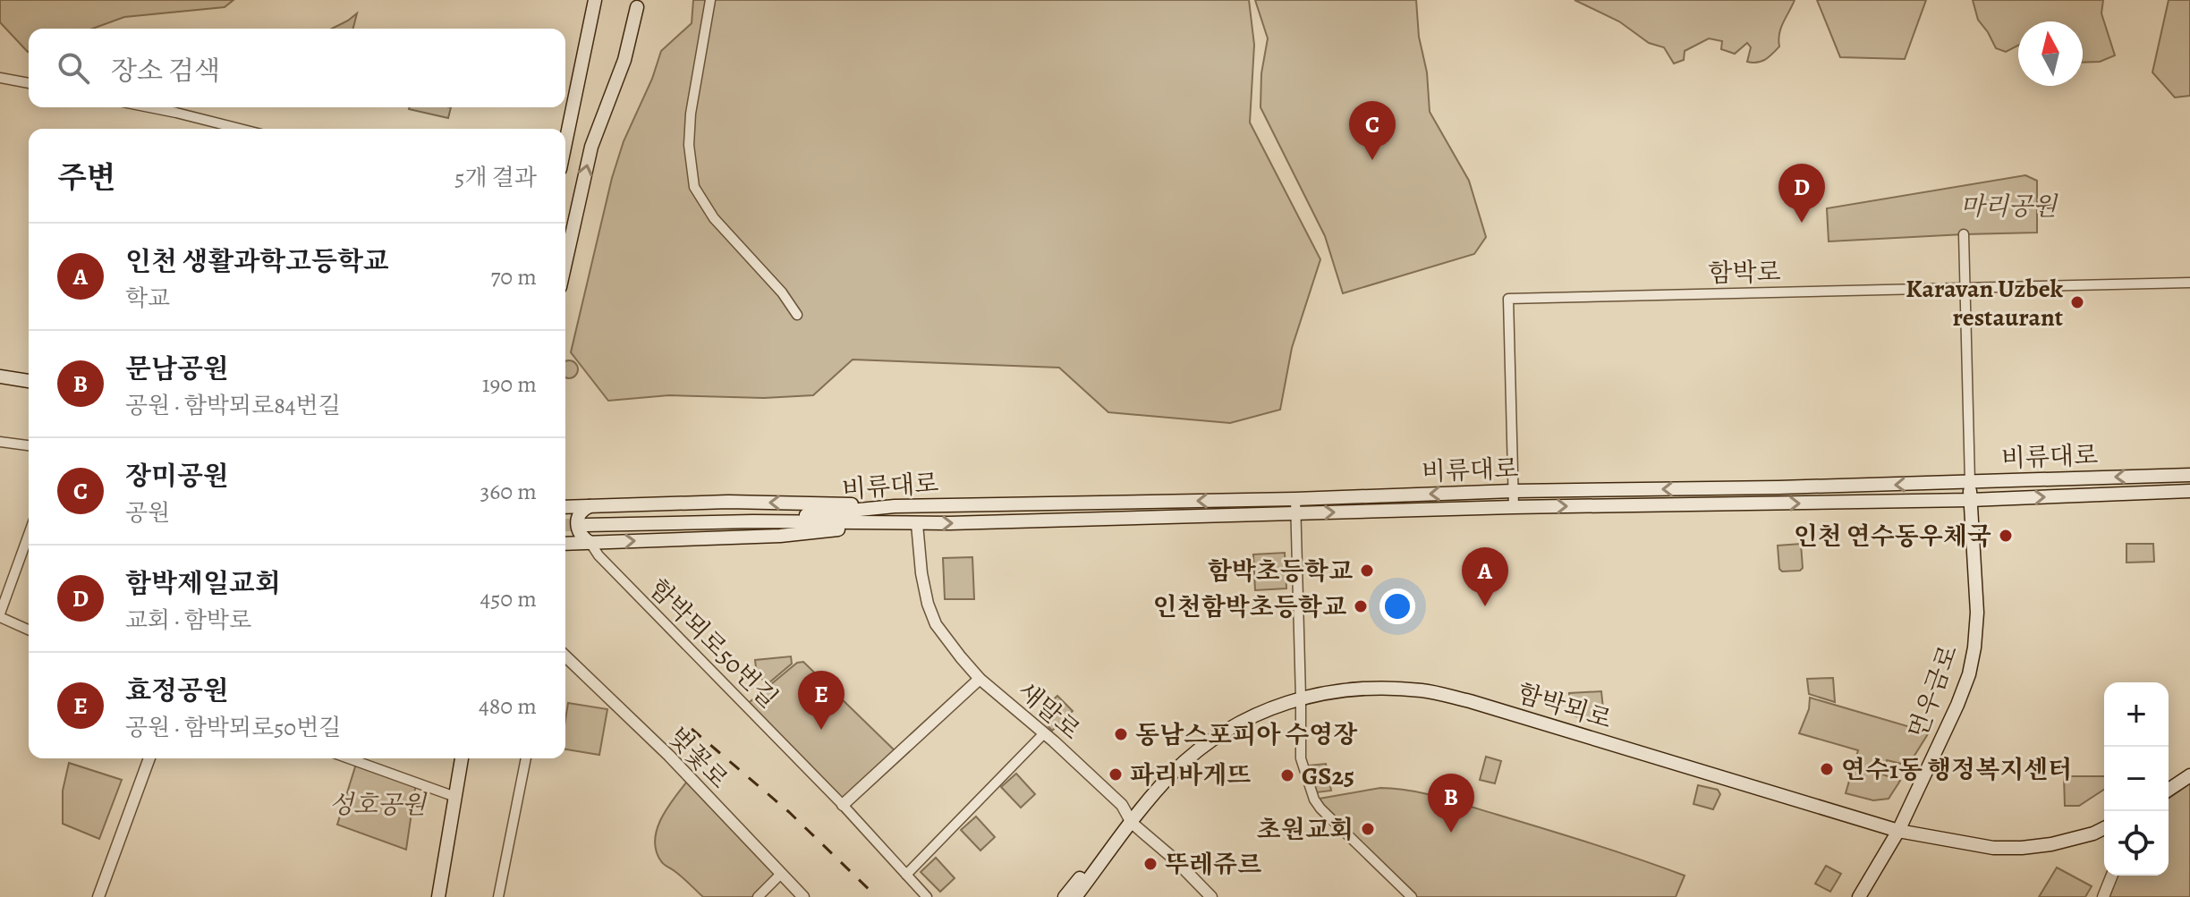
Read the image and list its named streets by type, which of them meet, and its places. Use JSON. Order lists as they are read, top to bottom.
{
  "streets": {
    "main road": ["비류대로", "먼우금로", "함박뫼로"],
    "street": [
      "함박로",
      "함박뫼로50번길",
      "새말로",
      "벚꽃로"
    ]
  },
  "crossings": [
    ["함박로", "비류대로"],
    ["비류대로", "먼우금로"],
    ["비류대로", "새말로"],
    ["먼우금로", "함박뫼로"],
    ["함박뫼로", "새말로"]
  ],
  "parks": ["마리공원", "성호공원"],
  "places": [
    "Karavan Uzbek restaurant",
    "인천 연수동우체국",
    "함박초등학교",
    "인천함박초등학교",
    "동남스포피아 수영장",
    "연수1동 행정복지센터",
    "파리바게뜨",
    "GS25",
    "초원교회",
    "뚜레쥬르"
  ],
  "north": "top",
  "page": {
    "search": "장소 검색",
    "pins": [
      "C",
      "D",
      "A",
      "E",
      "B"
    ],
    "heading": ["주변", "5개 결과"],
    "list": [
      {
        "mark": "A",
        "name": "인천 생활과학고등학교",
        "note": "학교",
        "value": "70 m"
      },
      {
        "mark": "B",
        "name": "문남공원",
        "note": "공원 · 함박뫼로84번길",
        "value": "190 m"
      },
      {
        "mark": "C",
        "name": "장미공원",
        "note": "공원",
        "value": "360 m"
      },
      {
        "mark": "D",
        "name": "함박제일교회",
        "note": "교회 · 함박로",
        "value": "450 m"
      },
      {
        "mark": "E",
        "name": "효정공원",
        "note": "공원 · 함박뫼로50번길",
        "value": "480 m"
      }
    ],
    "map_buttons": ["+", "−"]
  }
}
